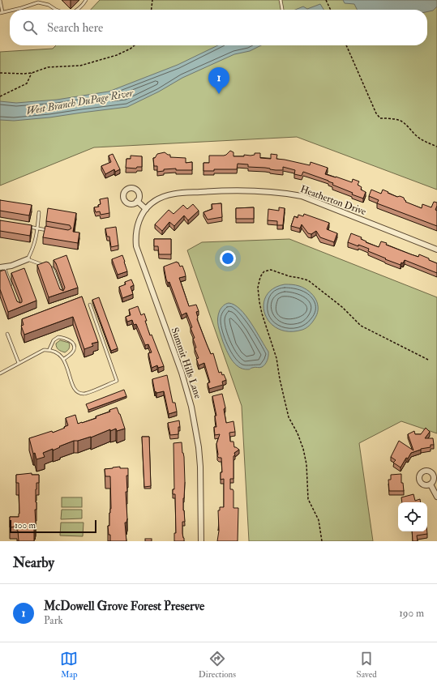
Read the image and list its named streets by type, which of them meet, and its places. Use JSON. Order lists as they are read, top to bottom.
{
  "streets": {
    "street": ["Heatherton Drive", "Summit Hills Lane"]
  },
  "crossings": [
    ["Heatherton Drive", "Summit Hills Lane"]
  ],
  "water": ["West Branch DuPage River"],
  "scale_bar": "100 m",
  "page": {
    "search": "Search here",
    "pins": "1",
    "scale": "100 m",
    "heading": "Nearby",
    "list": [
      {
        "mark": "1",
        "name": "McDowell Grove Forest Preserve",
        "note": "Park",
        "value": "190 m"
      }
    ],
    "nav": ["Map", "Directions", "Saved"]
  }
}
